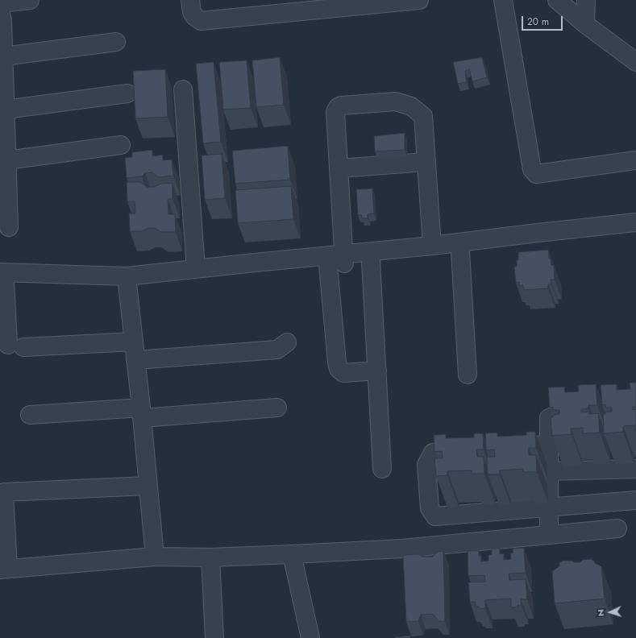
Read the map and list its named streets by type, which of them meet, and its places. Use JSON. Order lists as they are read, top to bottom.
{
  "scale_bar": "20 m",
  "north": "left"
}
